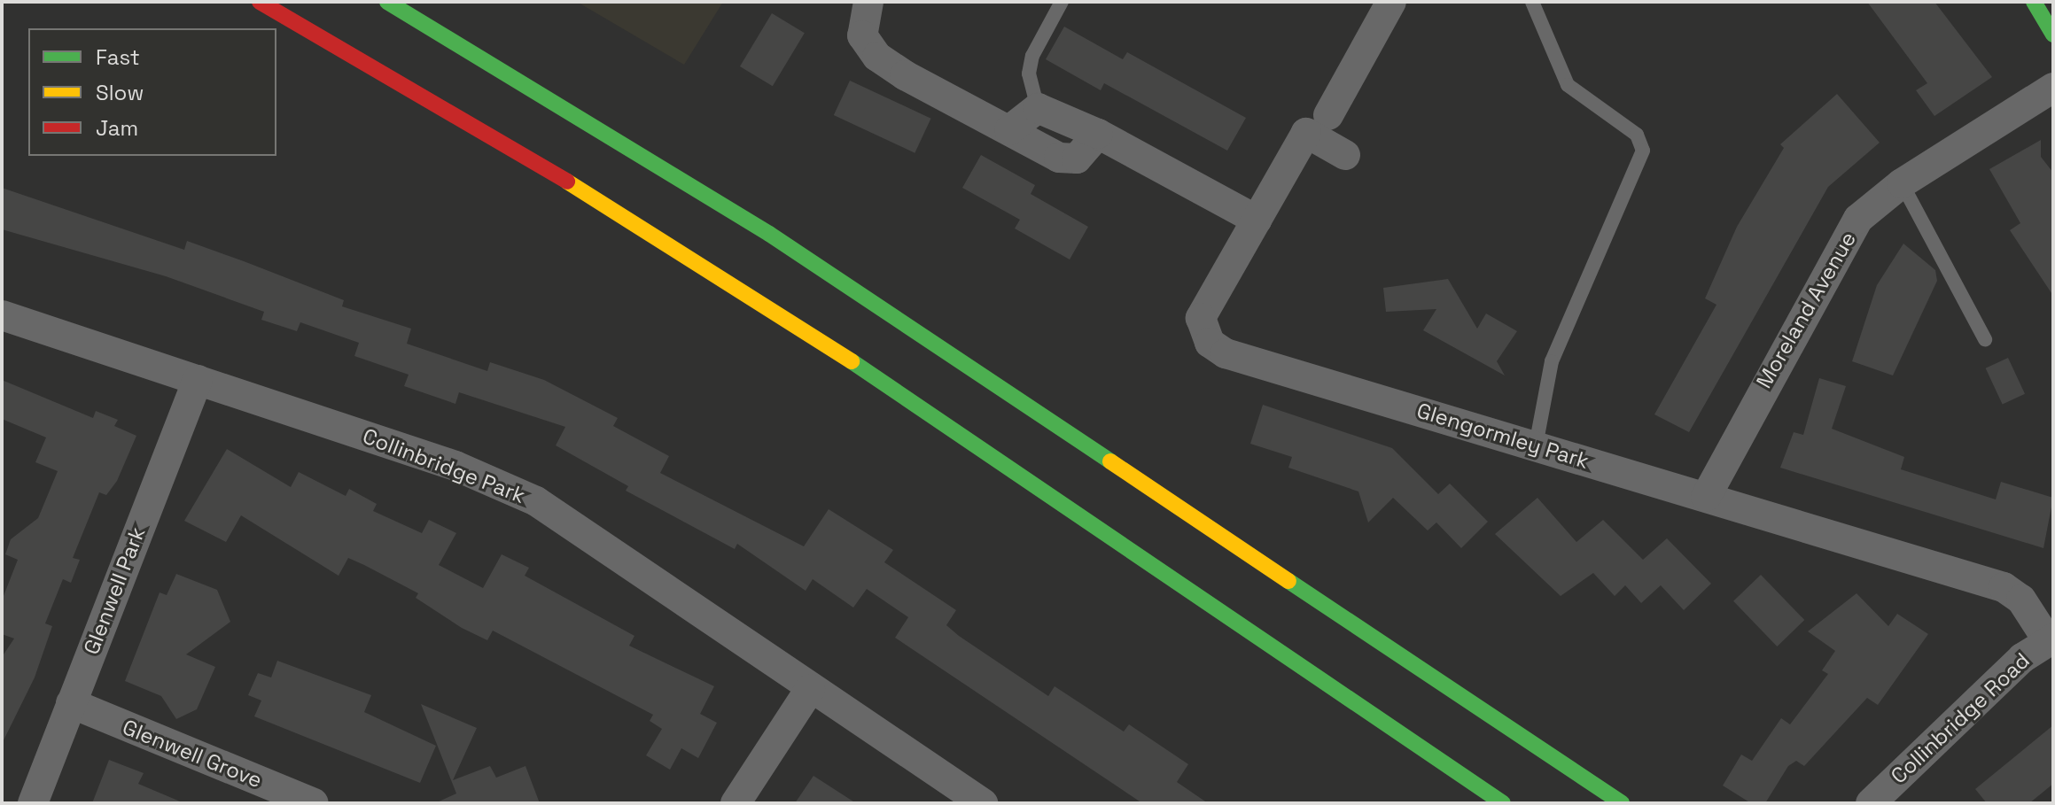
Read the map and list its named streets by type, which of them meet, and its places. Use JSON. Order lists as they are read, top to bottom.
{
  "streets": {
    "street": [
      "Moreland Avenue",
      "Glengormley Park",
      "Collinbridge Park",
      "Glenwell Park",
      "Collinbridge Road",
      "Glenwell Grove"
    ]
  },
  "crossings": [
    ["Moreland Avenue", "Glengormley Park"],
    ["Glengormley Park", "Collinbridge Road"],
    ["Collinbridge Park", "Glenwell Park"],
    ["Glenwell Park", "Glenwell Grove"]
  ],
  "legend": ["Fast", "Slow", "Jam"]
}
